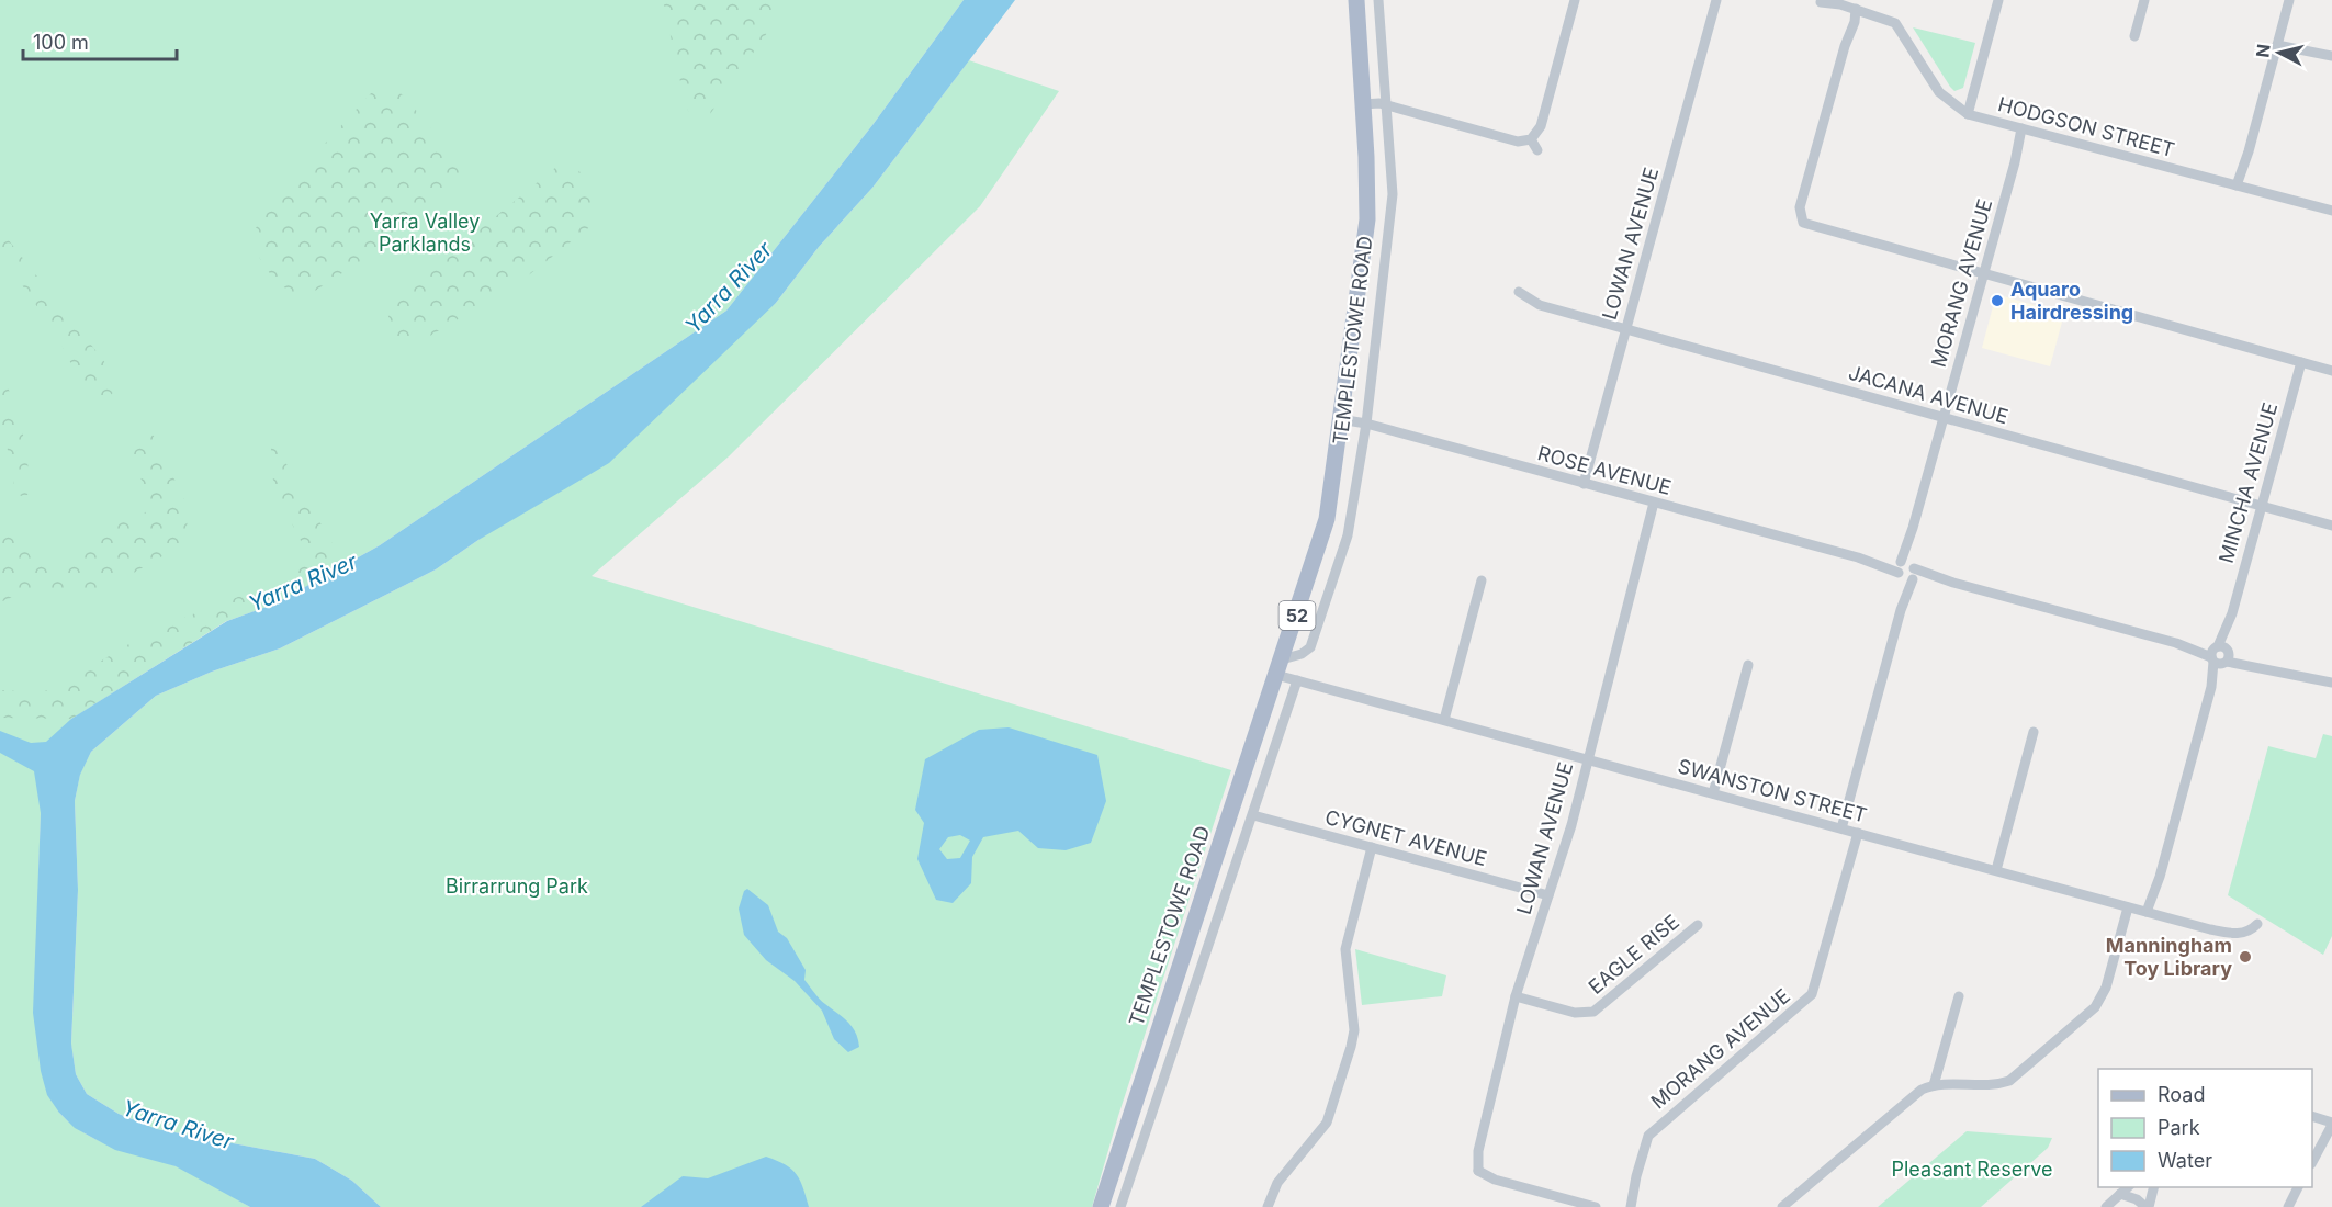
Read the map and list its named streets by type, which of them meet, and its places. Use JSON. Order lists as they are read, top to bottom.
{
  "streets": {
    "main road": ["TEMPLESTOWE ROAD", "52"],
    "street": [
      "HODGSON STREET",
      "LOWAN AVENUE",
      "MORANG AVENUE",
      "JACANA AVENUE",
      "ROSE AVENUE",
      "MINCHA AVENUE",
      "SWANSTON STREET",
      "CYGNET AVENUE",
      "EAGLE RISE"
    ]
  },
  "crossings": [
    ["HODGSON STREET", "MORANG AVENUE"],
    ["LOWAN AVENUE", "JACANA AVENUE"],
    ["LOWAN AVENUE", "ROSE AVENUE"],
    ["LOWAN AVENUE", "SWANSTON STREET"],
    ["LOWAN AVENUE", "CYGNET AVENUE"],
    ["LOWAN AVENUE", "EAGLE RISE"],
    ["MORANG AVENUE", "JACANA AVENUE"],
    ["MORANG AVENUE", "ROSE AVENUE"],
    ["MORANG AVENUE", "SWANSTON STREET"],
    ["TEMPLESTOWE ROAD", "ROSE AVENUE"],
    ["TEMPLESTOWE ROAD", "SWANSTON STREET"],
    ["JACANA AVENUE", "MINCHA AVENUE"],
    ["ROSE AVENUE", "MINCHA AVENUE"],
    ["MINCHA AVENUE", "SWANSTON STREET"]
  ],
  "water": ["Yarra River"],
  "parks": ["Yarra Valley Parklands", "Birrarrung Park", "Pleasant Reserve"],
  "places": ["Aquaro Hairdressing", "Manningham Toy Library"],
  "legend": ["Road", "Park", "Water"],
  "scale_bar": "100 m",
  "north": "left"
}
